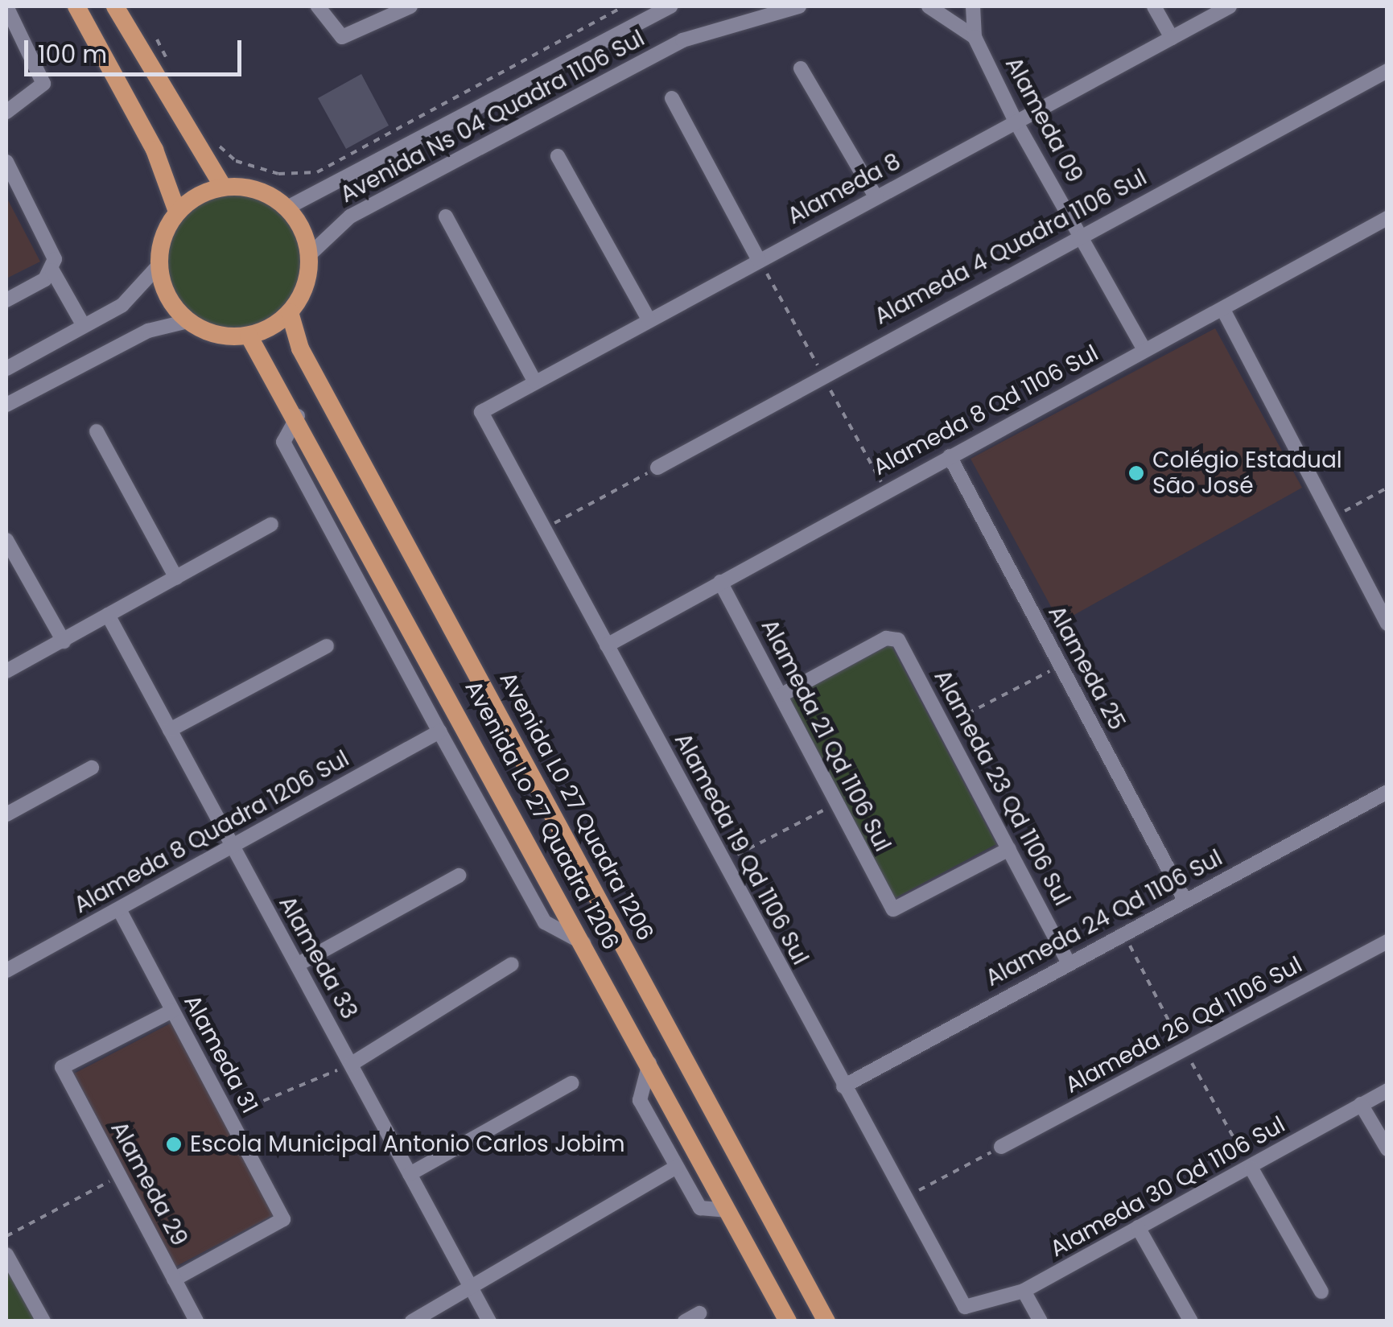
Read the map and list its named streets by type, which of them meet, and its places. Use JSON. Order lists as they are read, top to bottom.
{
  "streets": {
    "main road": ["Avenida L0 27 Quadra 1206", "Avenida Lo 27 Quadra 1206"],
    "street": [
      "Avenida Ns 04 Quadra 1106 Sul",
      "Alameda 09",
      "Alameda 8",
      "Alameda 4 Quadra 1106 Sul",
      "Alameda 8 Qd 1106 Sul",
      "Alameda 25",
      "Alameda 21 Qd 1106 Sul",
      "Alameda 23 Qd 1106 Sul",
      "Alameda 8 Quadra 1206 Sul",
      "Alameda 19 Qd 1106 Sul",
      "Alameda 24 Qd 1106 Sul",
      "Alameda 33",
      "Alameda 26 Qd 1106 Sul",
      "Alameda 31",
      "Alameda 29",
      "Alameda 30 Qd 1106 Sul"
    ]
  },
  "crossings": [
    ["Avenida Ns 04 Quadra 1106 Sul", "Avenida L0 27 Quadra 1206"],
    ["Avenida Ns 04 Quadra 1106 Sul", "Avenida Lo 27 Quadra 1206"],
    ["Alameda 09", "Alameda 8"],
    ["Alameda 09", "Alameda 4 Quadra 1106 Sul"],
    ["Alameda 09", "Alameda 8 Qd 1106 Sul"],
    ["Alameda 8", "Alameda 19 Qd 1106 Sul"],
    ["Alameda 8 Qd 1106 Sul", "Alameda 25"],
    ["Alameda 8 Qd 1106 Sul", "Alameda 21 Qd 1106 Sul"],
    ["Alameda 8 Qd 1106 Sul", "Alameda 19 Qd 1106 Sul"],
    ["Alameda 25", "Alameda 24 Qd 1106 Sul"],
    ["Alameda 21 Qd 1106 Sul", "Alameda 23 Qd 1106 Sul"],
    ["Alameda 23 Qd 1106 Sul", "Alameda 24 Qd 1106 Sul"],
    ["Avenida L0 27 Quadra 1206", "Avenida Lo 27 Quadra 1206"],
    ["Alameda 8 Quadra 1206 Sul", "Alameda 33"],
    ["Alameda 8 Quadra 1206 Sul", "Alameda 31"],
    ["Alameda 19 Qd 1106 Sul", "Alameda 24 Qd 1106 Sul"],
    ["Alameda 19 Qd 1106 Sul", "Alameda 30 Qd 1106 Sul"],
    ["Alameda 31", "Alameda 29"]
  ],
  "places": ["Colégio Estadual São José", "Escola Municipal Antonio Carlos Jobim"],
  "scale_bar": "100 m"
}
